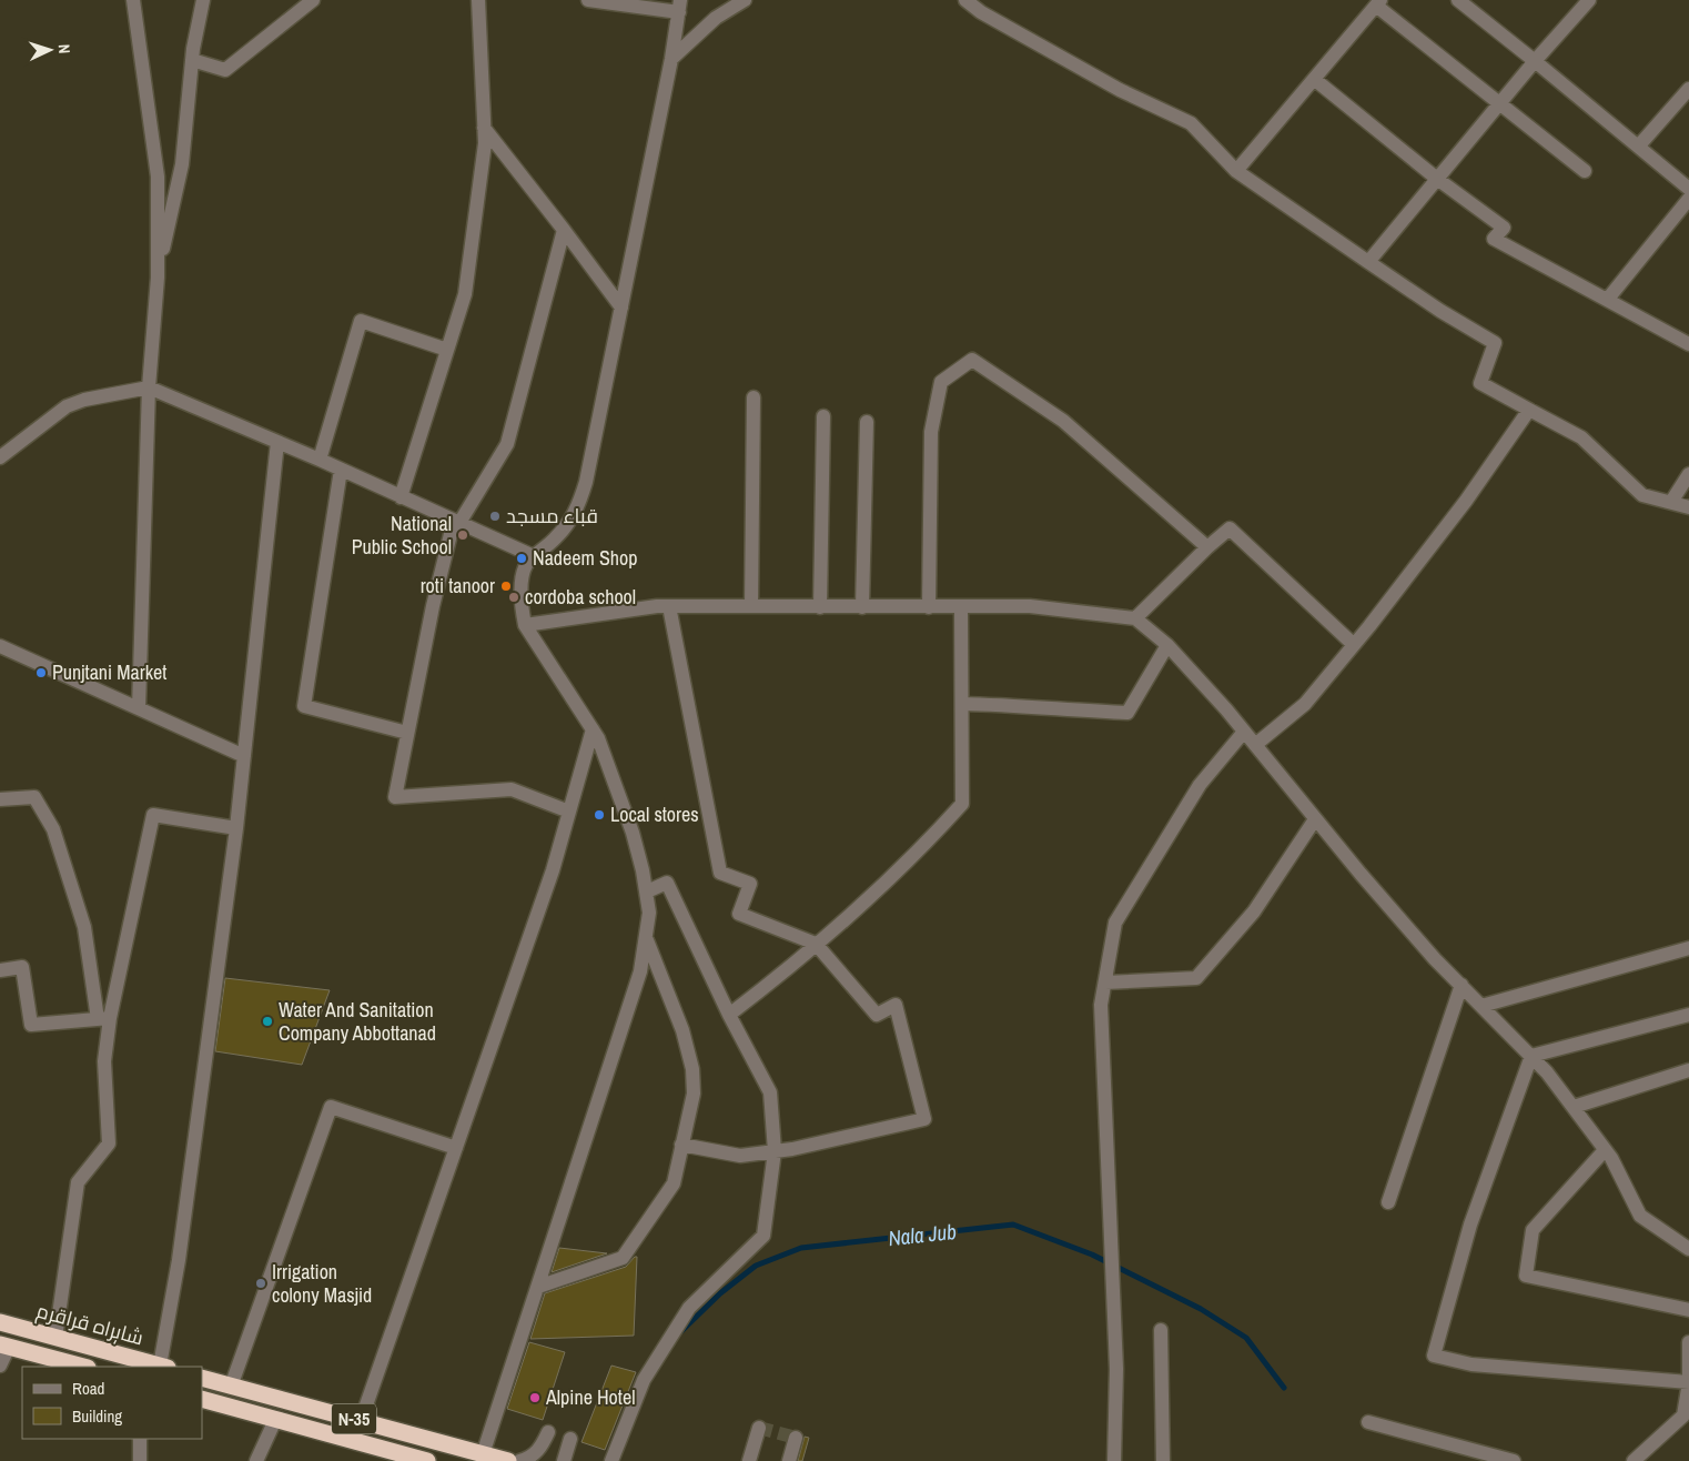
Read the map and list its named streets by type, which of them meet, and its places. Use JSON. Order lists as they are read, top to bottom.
{
  "streets": {
    "highway": ["شاہراہ قراقرم", "N-35"]
  },
  "water": ["Nala Jub"],
  "places": [
    "قباء مسجد",
    "National Public School",
    "Nadeem Shop",
    "roti tanoor",
    "cordoba school",
    "Punjtani Market",
    "Local stores",
    "Water And Sanitation Company Abbottanad",
    "Irrigation colony Masjid",
    "Alpine Hotel"
  ],
  "legend": ["Road", "Building"],
  "north": "right"
}
